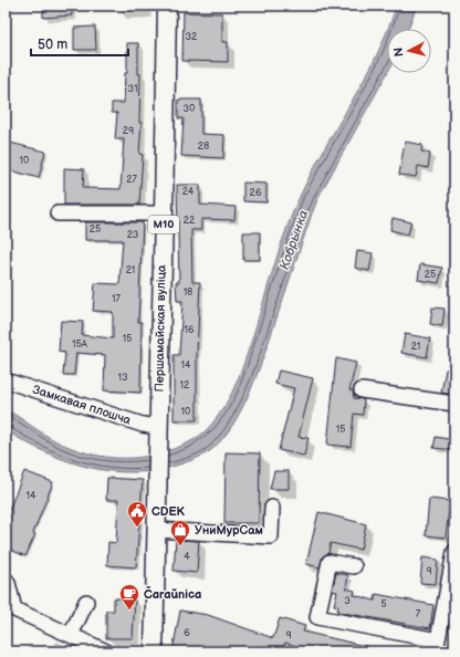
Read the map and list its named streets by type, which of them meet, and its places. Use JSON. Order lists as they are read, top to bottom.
{
  "streets": {
    "main road": ["М10", "Першамайская вуліца"],
    "street": ["Замкавая плошча"]
  },
  "crossings": [
    ["Першамайская вуліца", "Замкавая плошча"]
  ],
  "water": ["Кобрынка"],
  "places": {
    "public building": ["CDEK"],
    "shop": ["УниМурСам"],
    "cafe": ["Čaraŭnica"]
  },
  "house_numbers": [
    "32",
    "31",
    "30",
    "29",
    "28",
    "10",
    "27",
    "24",
    "26",
    "22",
    "25",
    "23",
    "21",
    "25",
    "18",
    "17",
    "16",
    "15",
    "15А",
    "21",
    "14",
    "13",
    "12",
    "10",
    "15",
    "14",
    "4",
    "9",
    "3",
    "5",
    "7",
    "6",
    "9"
  ],
  "scale_bar": "50 m",
  "north": "left"
}
